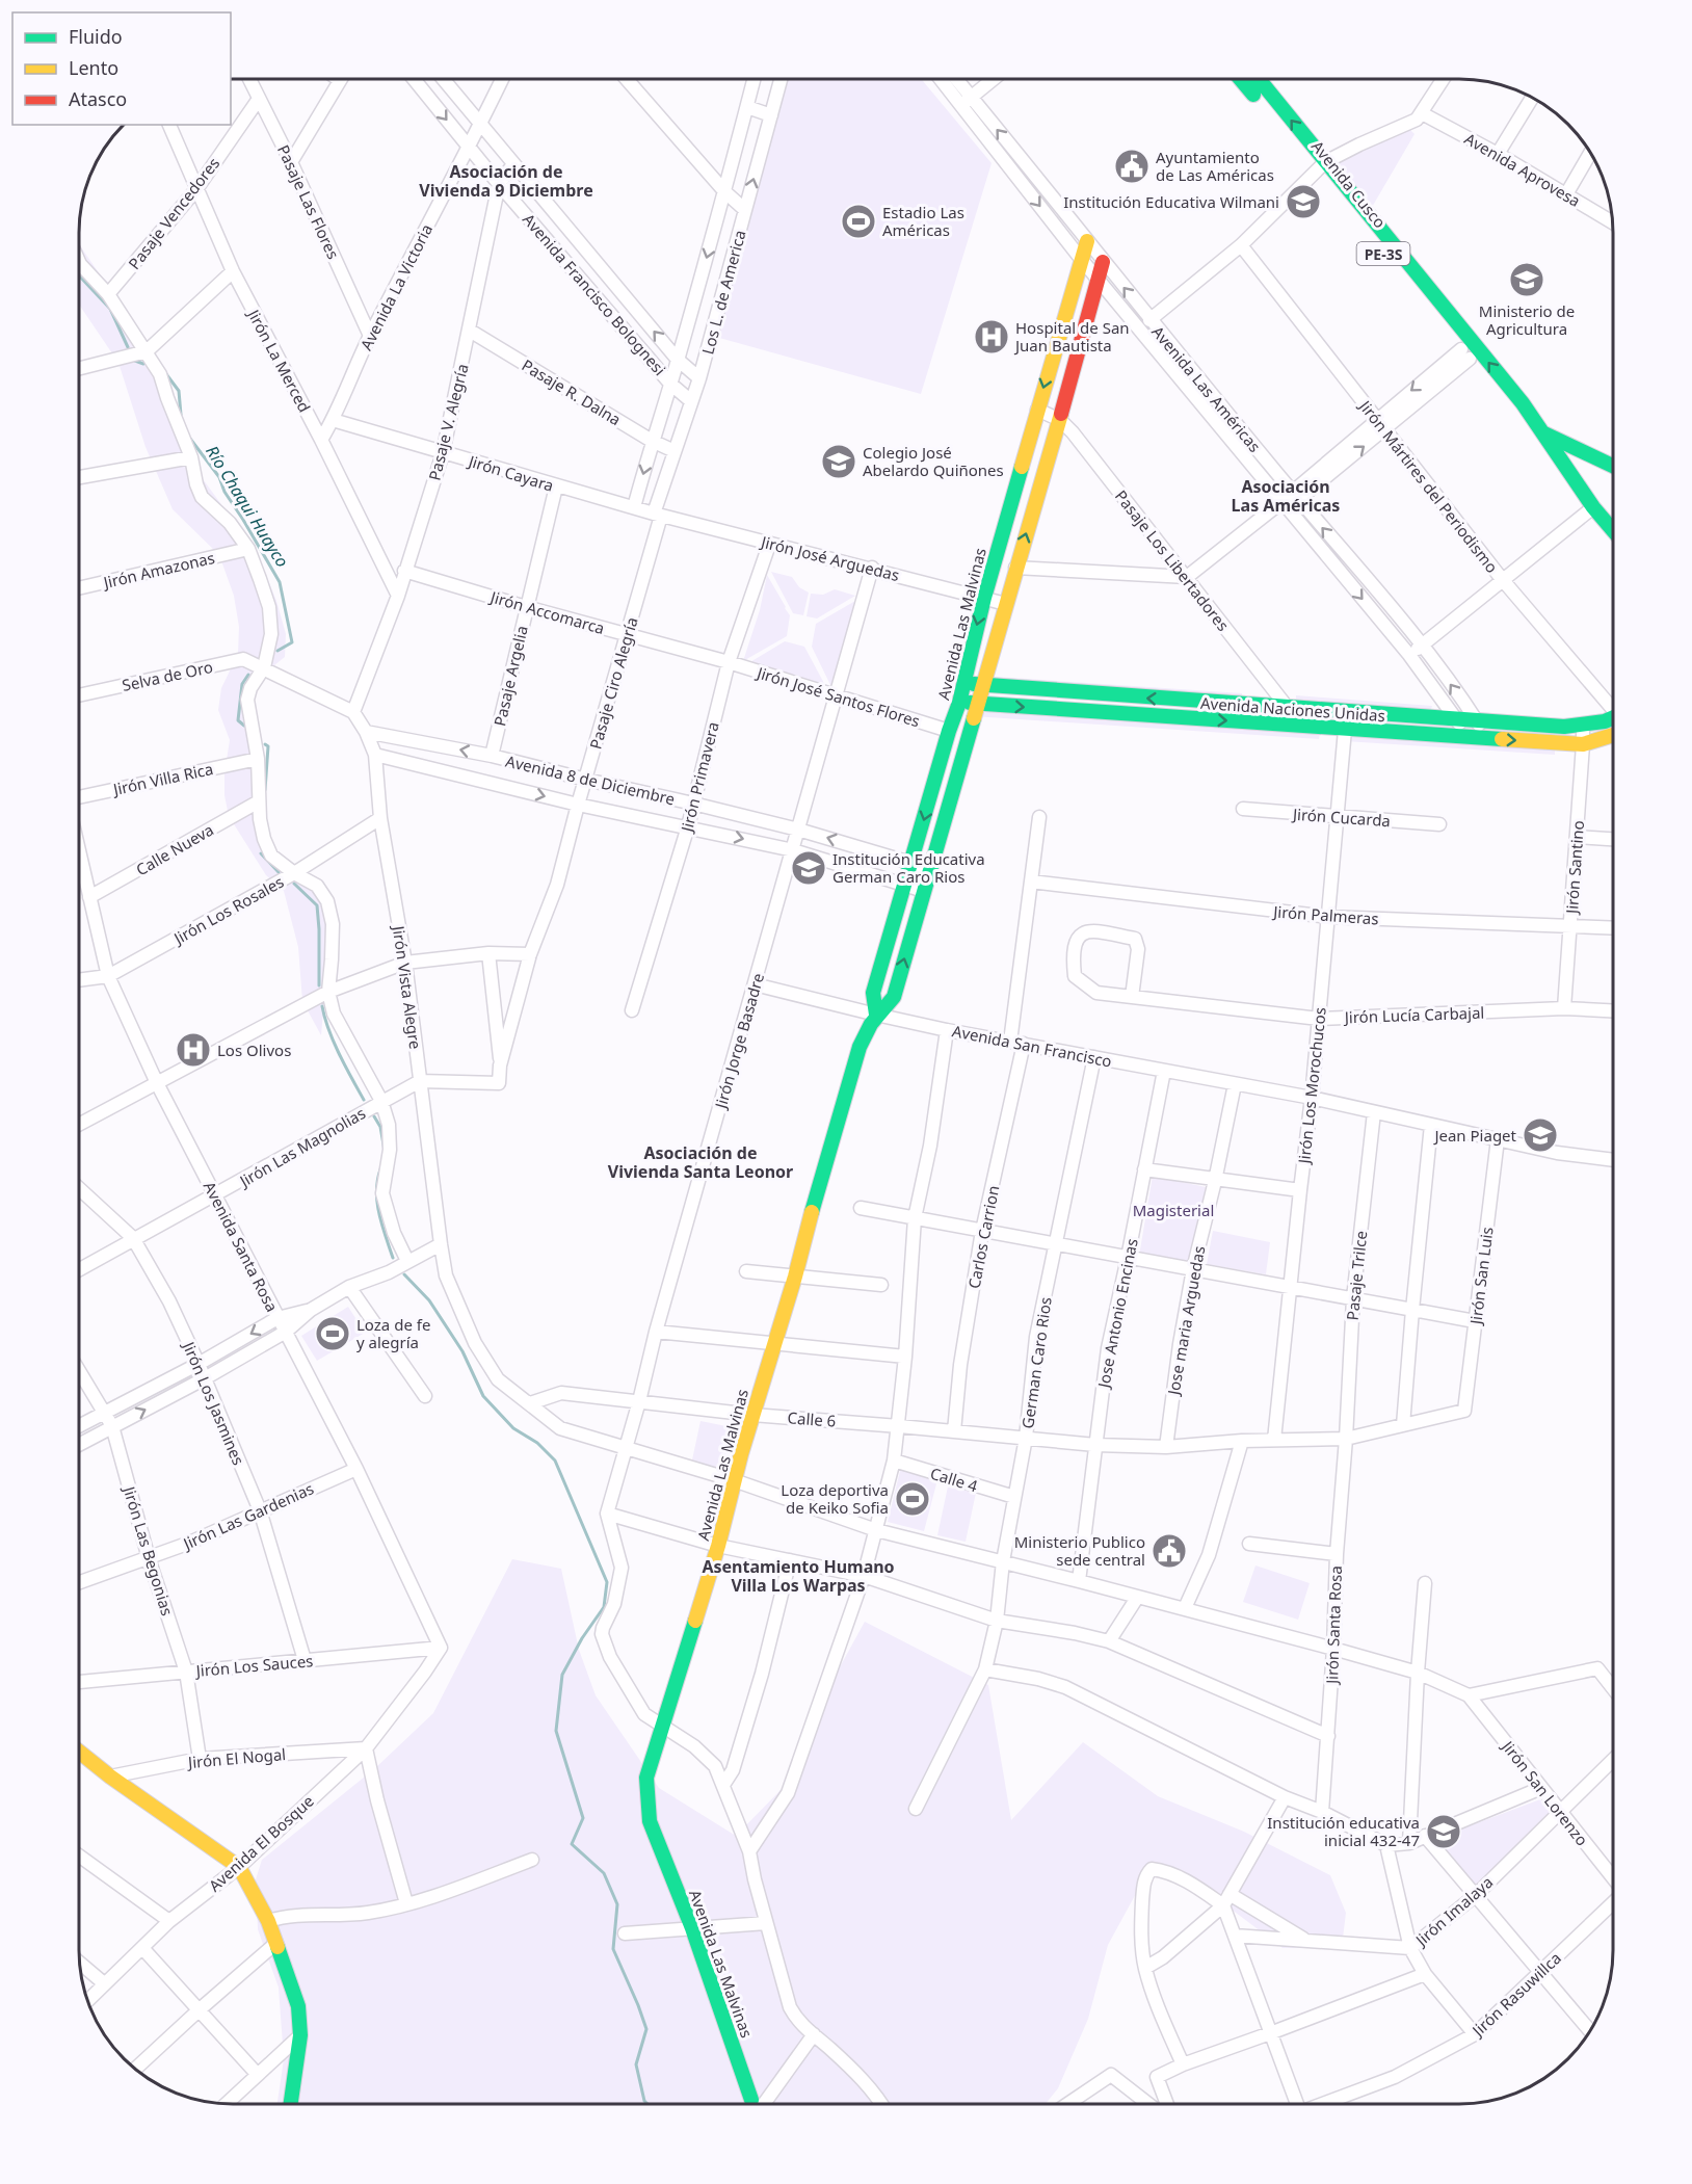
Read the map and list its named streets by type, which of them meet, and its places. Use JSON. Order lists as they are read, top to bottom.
{
  "streets": {
    "main road": [
      "Avenida Cusco",
      "PE-3S",
      "Avenida Las Malvinas",
      "Avenida Naciones Unidas"
    ],
    "street": [
      "Avenida Aprovesa",
      "Pasaje Las Flores",
      "Pasaje Vencedores",
      "Avenida La Victoria",
      "Los L. de America",
      "Avenida Francisco Bolognesi",
      "Jirón La Merced",
      "Avenida Las Américas",
      "Pasaje R. Dalna",
      "Pasaje V. Alegría",
      "Jirón Cayara",
      "Jirón Mártires del Periodismo",
      "Jirón José Arguedas",
      "Pasaje Los Libertadores",
      "Jirón Amazonas",
      "Jirón Accomarca",
      "Selva de Oro",
      "Pasaje Argelia",
      "Pasaje Ciro Alegría",
      "Jirón José Santos Flores",
      "Jirón Primavera",
      "Jirón Villa Rica",
      "Avenida 8 de Diciembre",
      "Jirón Cucarda",
      "Calle Nueva",
      "Jirón Santino",
      "Jirón Los Rosales",
      "Jirón Palmeras",
      "Jirón Vista Alegre",
      "Jirón Lucía Carbajal",
      "Jirón Jorge Basadre",
      "Avenida San Francisco",
      "Jirón Los Morochucos",
      "Jirón Las Magnolias",
      "Carlos Carrion",
      "Avenida Santa Rosa",
      "Pasaje Trilce",
      "Jirón San Luis",
      "Jose Antonio Encinas",
      "Jose maria Arguedas",
      "German Caro Rios",
      "Jirón Los Jasmines",
      "Calle 6",
      "Calle 4",
      "Jirón Las Gardenias",
      "Jirón Las Begonias",
      "Jirón Santa Rosa",
      "Jirón Los Sauces",
      "Jirón El Nogal",
      "Jirón San Lorenzo",
      "Avenida El Bosque",
      "Jirón Imalaya",
      "Jirón Rasuwillca"
    ]
  },
  "crossings": [
    ["Pasaje Las Flores", "Pasaje Vencedores"],
    ["Pasaje Las Flores", "Avenida La Victoria"],
    ["Pasaje Vencedores", "Jirón La Merced"],
    ["Avenida La Victoria", "Avenida Francisco Bolognesi"],
    ["Avenida La Victoria", "Jirón La Merced"],
    ["Avenida La Victoria", "Jirón Cayara"],
    ["Los L. de America", "Avenida Francisco Bolognesi"],
    ["Los L. de America", "Pasaje R. Dalna"],
    ["Los L. de America", "Jirón Cayara"],
    ["Los L. de America", "Jirón José Arguedas"],
    ["Los L. de America", "Pasaje Ciro Alegría"],
    ["Avenida Francisco Bolognesi", "Pasaje V. Alegría"],
    ["Jirón La Merced", "Pasaje V. Alegría"],
    ["Avenida Las Américas", "Avenida Las Malvinas"],
    ["Avenida Las Américas", "Avenida Naciones Unidas"],
    ["Pasaje R. Dalna", "Pasaje V. Alegría"],
    ["Pasaje V. Alegría", "Jirón Cayara"],
    ["Pasaje V. Alegría", "Jirón Accomarca"],
    ["Jirón Cayara", "Jirón José Arguedas"],
    ["Jirón Cayara", "Pasaje Argelia"],
    ["Jirón Cayara", "Pasaje Ciro Alegría"],
    ["Jirón José Arguedas", "Avenida Las Malvinas"],
    ["Jirón José Arguedas", "Pasaje Ciro Alegría"],
    ["Jirón José Arguedas", "Jirón Primavera"],
    ["Jirón José Arguedas", "Jirón Jorge Basadre"],
    ["Pasaje Los Libertadores", "Avenida Las Malvinas"],
    ["Pasaje Los Libertadores", "Avenida Naciones Unidas"],
    ["Jirón Accomarca", "Pasaje Argelia"],
    ["Jirón Accomarca", "Pasaje Ciro Alegría"],
    ["Jirón Accomarca", "Jirón José Santos Flores"],
    ["Jirón Accomarca", "Jirón Primavera"],
    ["Avenida Las Malvinas", "Jirón José Santos Flores"],
    ["Avenida Las Malvinas", "Avenida Naciones Unidas"],
    ["Avenida Las Malvinas", "Avenida 8 de Diciembre"],
    ["Avenida Las Malvinas", "Jirón Vista Alegre"],
    ["Avenida Las Malvinas", "Avenida San Francisco"],
    ["Avenida Las Malvinas", "Calle 6"],
    ["Pasaje Argelia", "Avenida 8 de Diciembre"],
    ["Pasaje Ciro Alegría", "Avenida 8 de Diciembre"],
    ["Pasaje Ciro Alegría", "Jirón Las Magnolias"],
    ["Jirón José Santos Flores", "Jirón Primavera"],
    ["Jirón José Santos Flores", "Jirón Jorge Basadre"],
    ["Avenida Naciones Unidas", "Jirón Santino"],
    ["Avenida Naciones Unidas", "Jirón Los Morochucos"],
    ["Jirón Primavera", "Avenida 8 de Diciembre"],
    ["Avenida 8 de Diciembre", "Jirón Vista Alegre"],
    ["Avenida 8 de Diciembre", "Jirón Jorge Basadre"],
    ["Jirón Cucarda", "Jirón Los Morochucos"],
    ["Calle Nueva", "Avenida Santa Rosa"],
    ["Jirón Santino", "Jirón Palmeras"],
    ["Jirón Santino", "Jirón Lucía Carbajal"],
    ["Jirón Los Rosales", "Jirón Vista Alegre"],
    ["Jirón Los Rosales", "Avenida Santa Rosa"],
    ["Jirón Palmeras", "Jirón Los Morochucos"],
    ["Jirón Vista Alegre", "Jirón Jorge Basadre"],
    ["Jirón Vista Alegre", "Jirón Las Magnolias"],
    ["Jirón Vista Alegre", "Jose Antonio Encinas"],
    ["Jirón Vista Alegre", "German Caro Rios"],
    ["Jirón Vista Alegre", "Calle 6"],
    ["Jirón Vista Alegre", "Jirón Santa Rosa"],
    ["Jirón Vista Alegre", "Jirón San Lorenzo"],
    ["Jirón Lucía Carbajal", "Jirón Los Morochucos"],
    ["Jirón Jorge Basadre", "Avenida San Francisco"],
    ["Jirón Jorge Basadre", "Calle 6"],
    ["Avenida San Francisco", "Jirón Los Morochucos"],
    ["Avenida San Francisco", "Carlos Carrion"],
    ["Avenida San Francisco", "Pasaje Trilce"],
    ["Avenida San Francisco", "Jirón San Luis"],
    ["Avenida San Francisco", "Jose Antonio Encinas"],
    ["Avenida San Francisco", "Jose maria Arguedas"],
    ["Avenida San Francisco", "German Caro Rios"],
    ["Jirón Los Morochucos", "Calle 6"],
    ["Jirón Las Magnolias", "Avenida Santa Rosa"],
    ["Jirón Las Magnolias", "Jirón Los Jasmines"],
    ["Carlos Carrion", "Calle 6"],
    ["Avenida Santa Rosa", "Jirón Las Gardenias"],
    ["Avenida Santa Rosa", "Jirón Los Sauces"],
    ["Avenida Santa Rosa", "Avenida El Bosque"],
    ["Pasaje Trilce", "Calle 6"],
    ["Pasaje Trilce", "Jirón Santa Rosa"],
    ["Jirón San Luis", "Calle 6"],
    ["Jose Antonio Encinas", "Calle 6"],
    ["Jose maria Arguedas", "Calle 6"],
    ["German Caro Rios", "Calle 6"],
    ["German Caro Rios", "Calle 4"],
    ["Jirón Los Jasmines", "Jirón Las Gardenias"],
    ["Jirón Los Jasmines", "Jirón Los Sauces"],
    ["Calle 6", "Jirón Santa Rosa"],
    ["Jirón Las Gardenias", "Jirón Las Begonias"],
    ["Jirón Las Begonias", "Jirón Los Sauces"],
    ["Jirón Las Begonias", "Jirón El Nogal"],
    ["Jirón Los Sauces", "Avenida El Bosque"],
    ["Jirón El Nogal", "Avenida El Bosque"],
    ["Jirón San Lorenzo", "Jirón Imalaya"]
  ],
  "districts": [
    "Asociación de Vivienda 9 Diciembre",
    "Asociación Las Américas",
    "Asociación de Vivienda Santa Leonor",
    "Asentamiento Humano Villa Los Warpas"
  ],
  "water": ["Río Chaqui Huayco"],
  "parks": ["Magisterial"],
  "places": {
    "public building": ["Ayuntamiento de Las Américas", "Ministerio Publico sede central"],
    "school or university": [
      "Institución Educativa Wilmani",
      "Ministerio de Agricultura",
      "Colegio José Abelardo Quiñones",
      "Institución Educativa German Caro Rios",
      "Jean Piaget",
      "Institución educativa inicial 432-47"
    ],
    "sports": ["Estadio Las Américas", "Loza de fe y alegría", "Loza deportiva de Keiko Sofia"],
    "hospital": ["Hospital de San Juan Bautista", "Los Olivos"]
  },
  "legend": ["Fluido", "Lento", "Atasco"]
}
